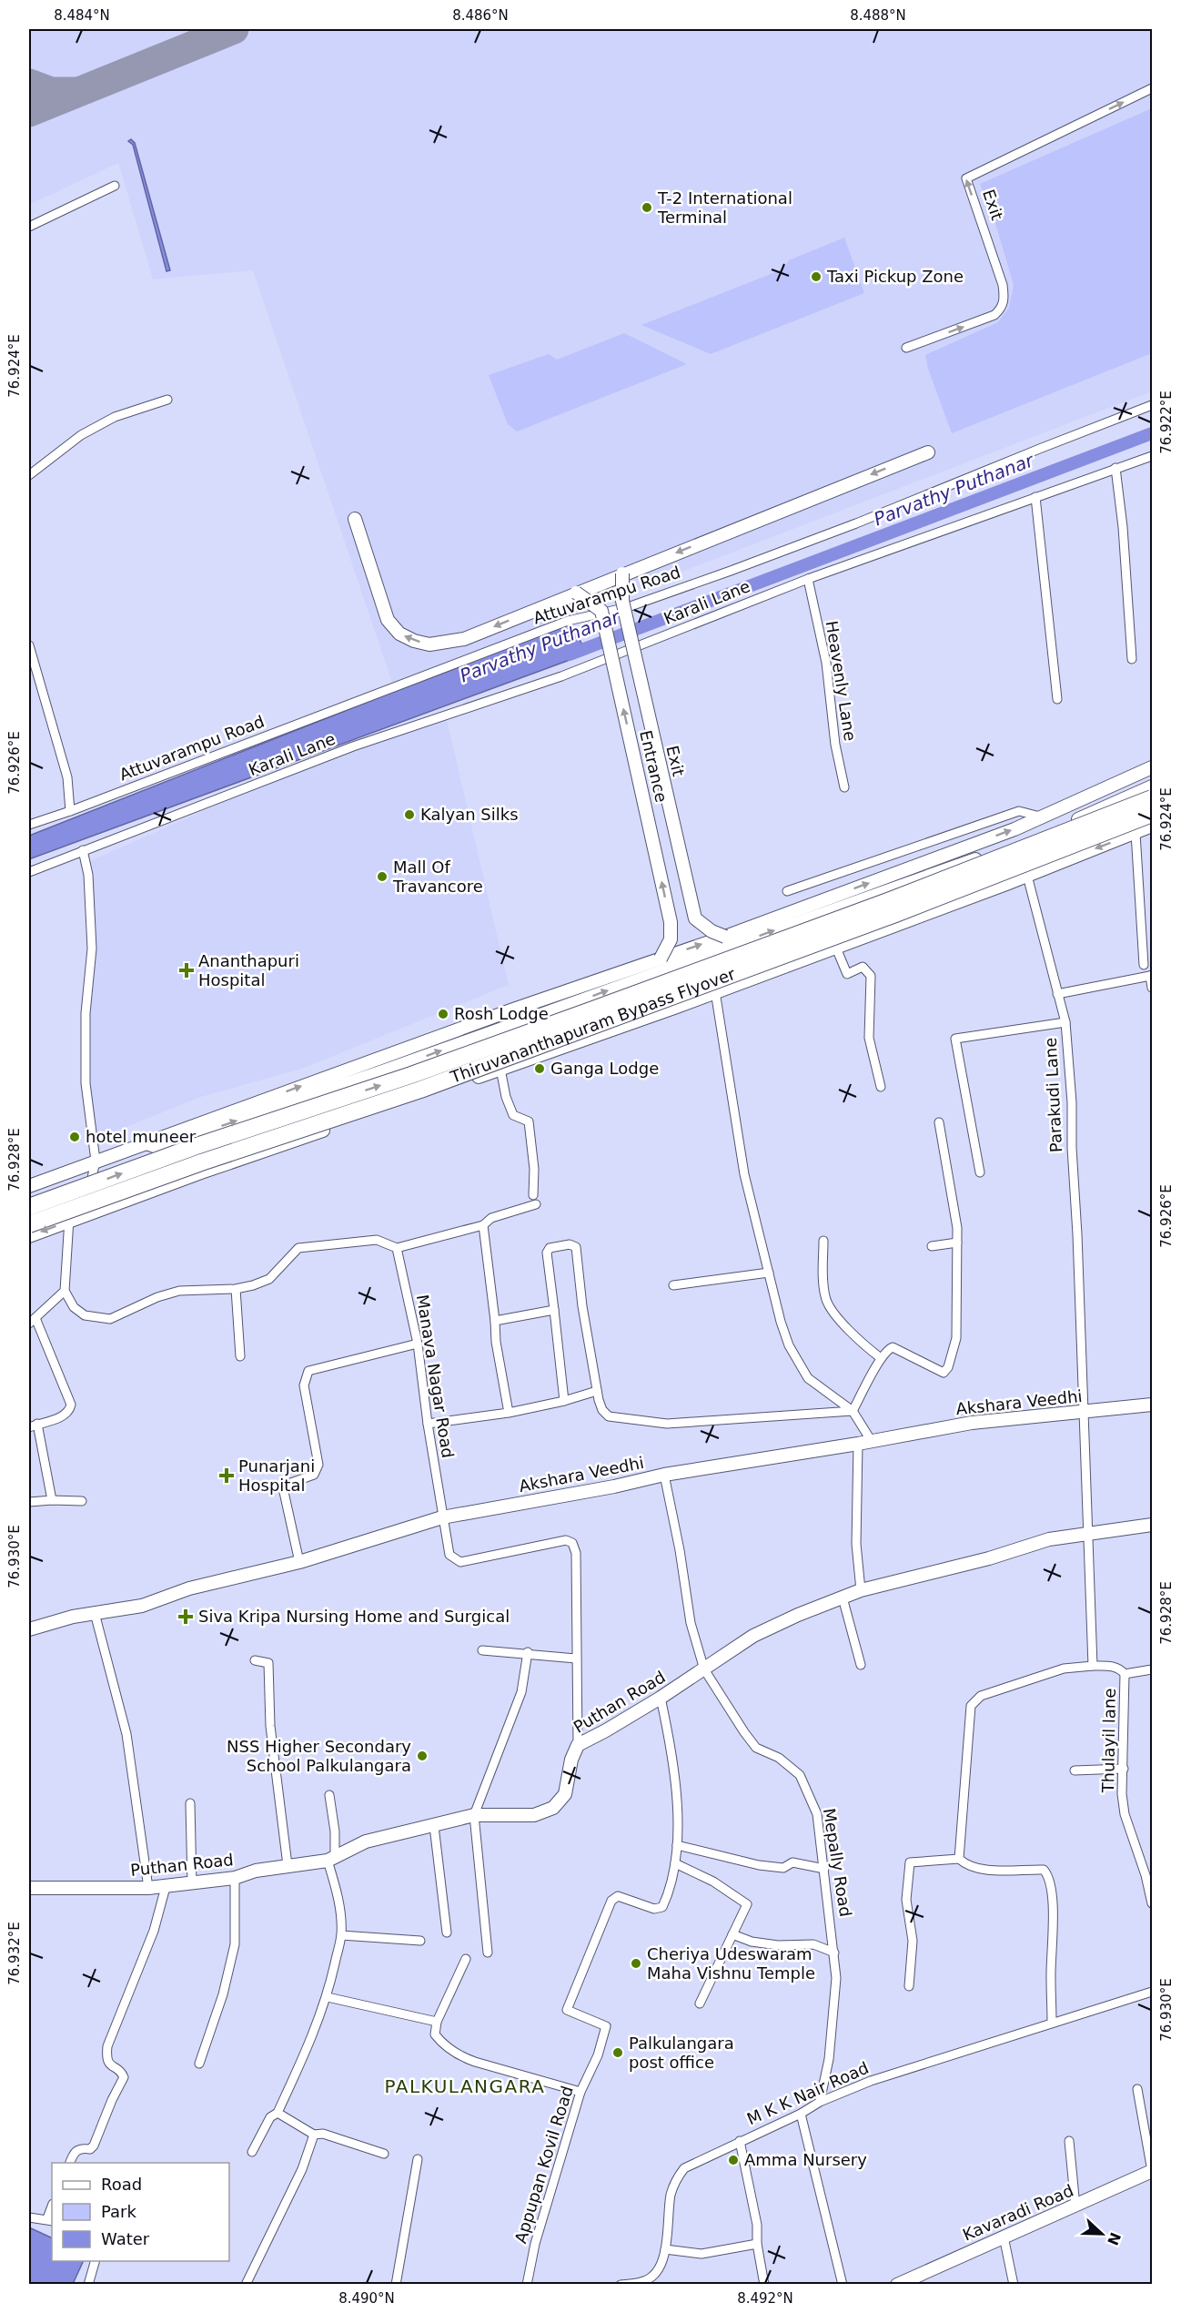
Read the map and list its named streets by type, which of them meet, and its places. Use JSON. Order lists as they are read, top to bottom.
{
  "streets": {
    "highway": ["Thiruvananthapuram Bypass Flyover"],
    "street": [
      "Exit",
      "Attuvarampu Road",
      "Karali Lane",
      "Heavenly Lane",
      "Entrance",
      "Parakudi Lane",
      "Manava Nagar Road",
      "Akshara Veedhi",
      "Puthan Road",
      "Thulayil lane",
      "Mepally Road",
      "M K K Nair Road",
      "Appupan Kovil Road",
      "Kavaradi Road"
    ]
  },
  "crossings": [
    ["Karali Lane", "Heavenly Lane"],
    ["Parakudi Lane", "Akshara Veedhi"],
    ["Parakudi Lane", "Puthan Road"],
    ["Parakudi Lane", "Thulayil lane"],
    ["Manava Nagar Road", "Akshara Veedhi"],
    ["Akshara Veedhi", "Mepally Road"],
    ["Puthan Road", "Thulayil lane"],
    ["Puthan Road", "Mepally Road"],
    ["Puthan Road", "Appupan Kovil Road"],
    ["Mepally Road", "M K K Nair Road"]
  ],
  "one_way": ["Exit", "Entrance"],
  "districts": ["PALKULANGARA"],
  "water": ["Parvathy Puthanar"],
  "places": {
    "other": [
      "T-2 International Terminal",
      "Taxi Pickup Zone",
      "Kalyan Silks",
      "Mall Of Travancore",
      "Rosh Lodge",
      "Ganga Lodge",
      "hotel muneer",
      "NSS Higher Secondary School Palkulangara",
      "Cheriya Udeswaram Maha Vishnu Temple",
      "Palkulangara post office",
      "Amma Nursery"
    ],
    "health": ["Ananthapuri Hospital", "Punarjani Hospital", "Siva Kripa Nursing Home and Surgical"]
  },
  "legend": ["Road", "Park", "Water"],
  "north": "right",
  "coordinates": [
    "8.484°N",
    "8.486°N",
    "8.488°N",
    "76.924°E",
    "76.922°E",
    "76.926°E",
    "76.928°E",
    "76.930°E",
    "76.932°E",
    "8.490°N",
    "8.492°N"
  ]
}
